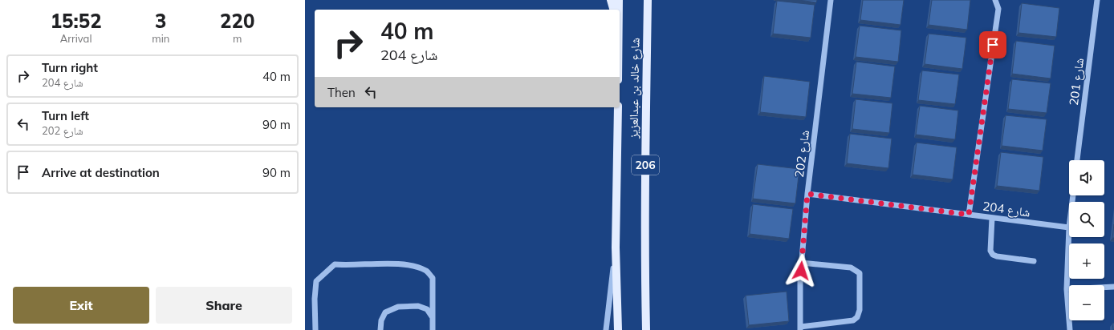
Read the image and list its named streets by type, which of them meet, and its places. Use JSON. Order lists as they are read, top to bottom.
{
  "streets": {
    "main road": ["شارع خالد بن عبدالعزيز", "206"],
    "street": ["شارع 201", "شارع 202", "شارع 204"]
  },
  "crossings": [
    ["شارع 202", "شارع 204"]
  ],
  "page": {
    "eta": [
      "15:52",
      "Arrival",
      "3",
      "min",
      "220",
      "m"
    ],
    "turn": ["40 m", "شارع 204"],
    "list": [
      {
        "name": "Turn right",
        "note": "شارع 204",
        "value": "40 m"
      },
      {
        "name": "Turn left",
        "note": "شارع 202",
        "value": "90 m"
      },
      {
        "name": "Arrive at destination",
        "value": "90 m"
      }
    ],
    "then": "Then",
    "map_buttons": ["+", "−"],
    "buttons": ["Exit", "Share"]
  }
}
